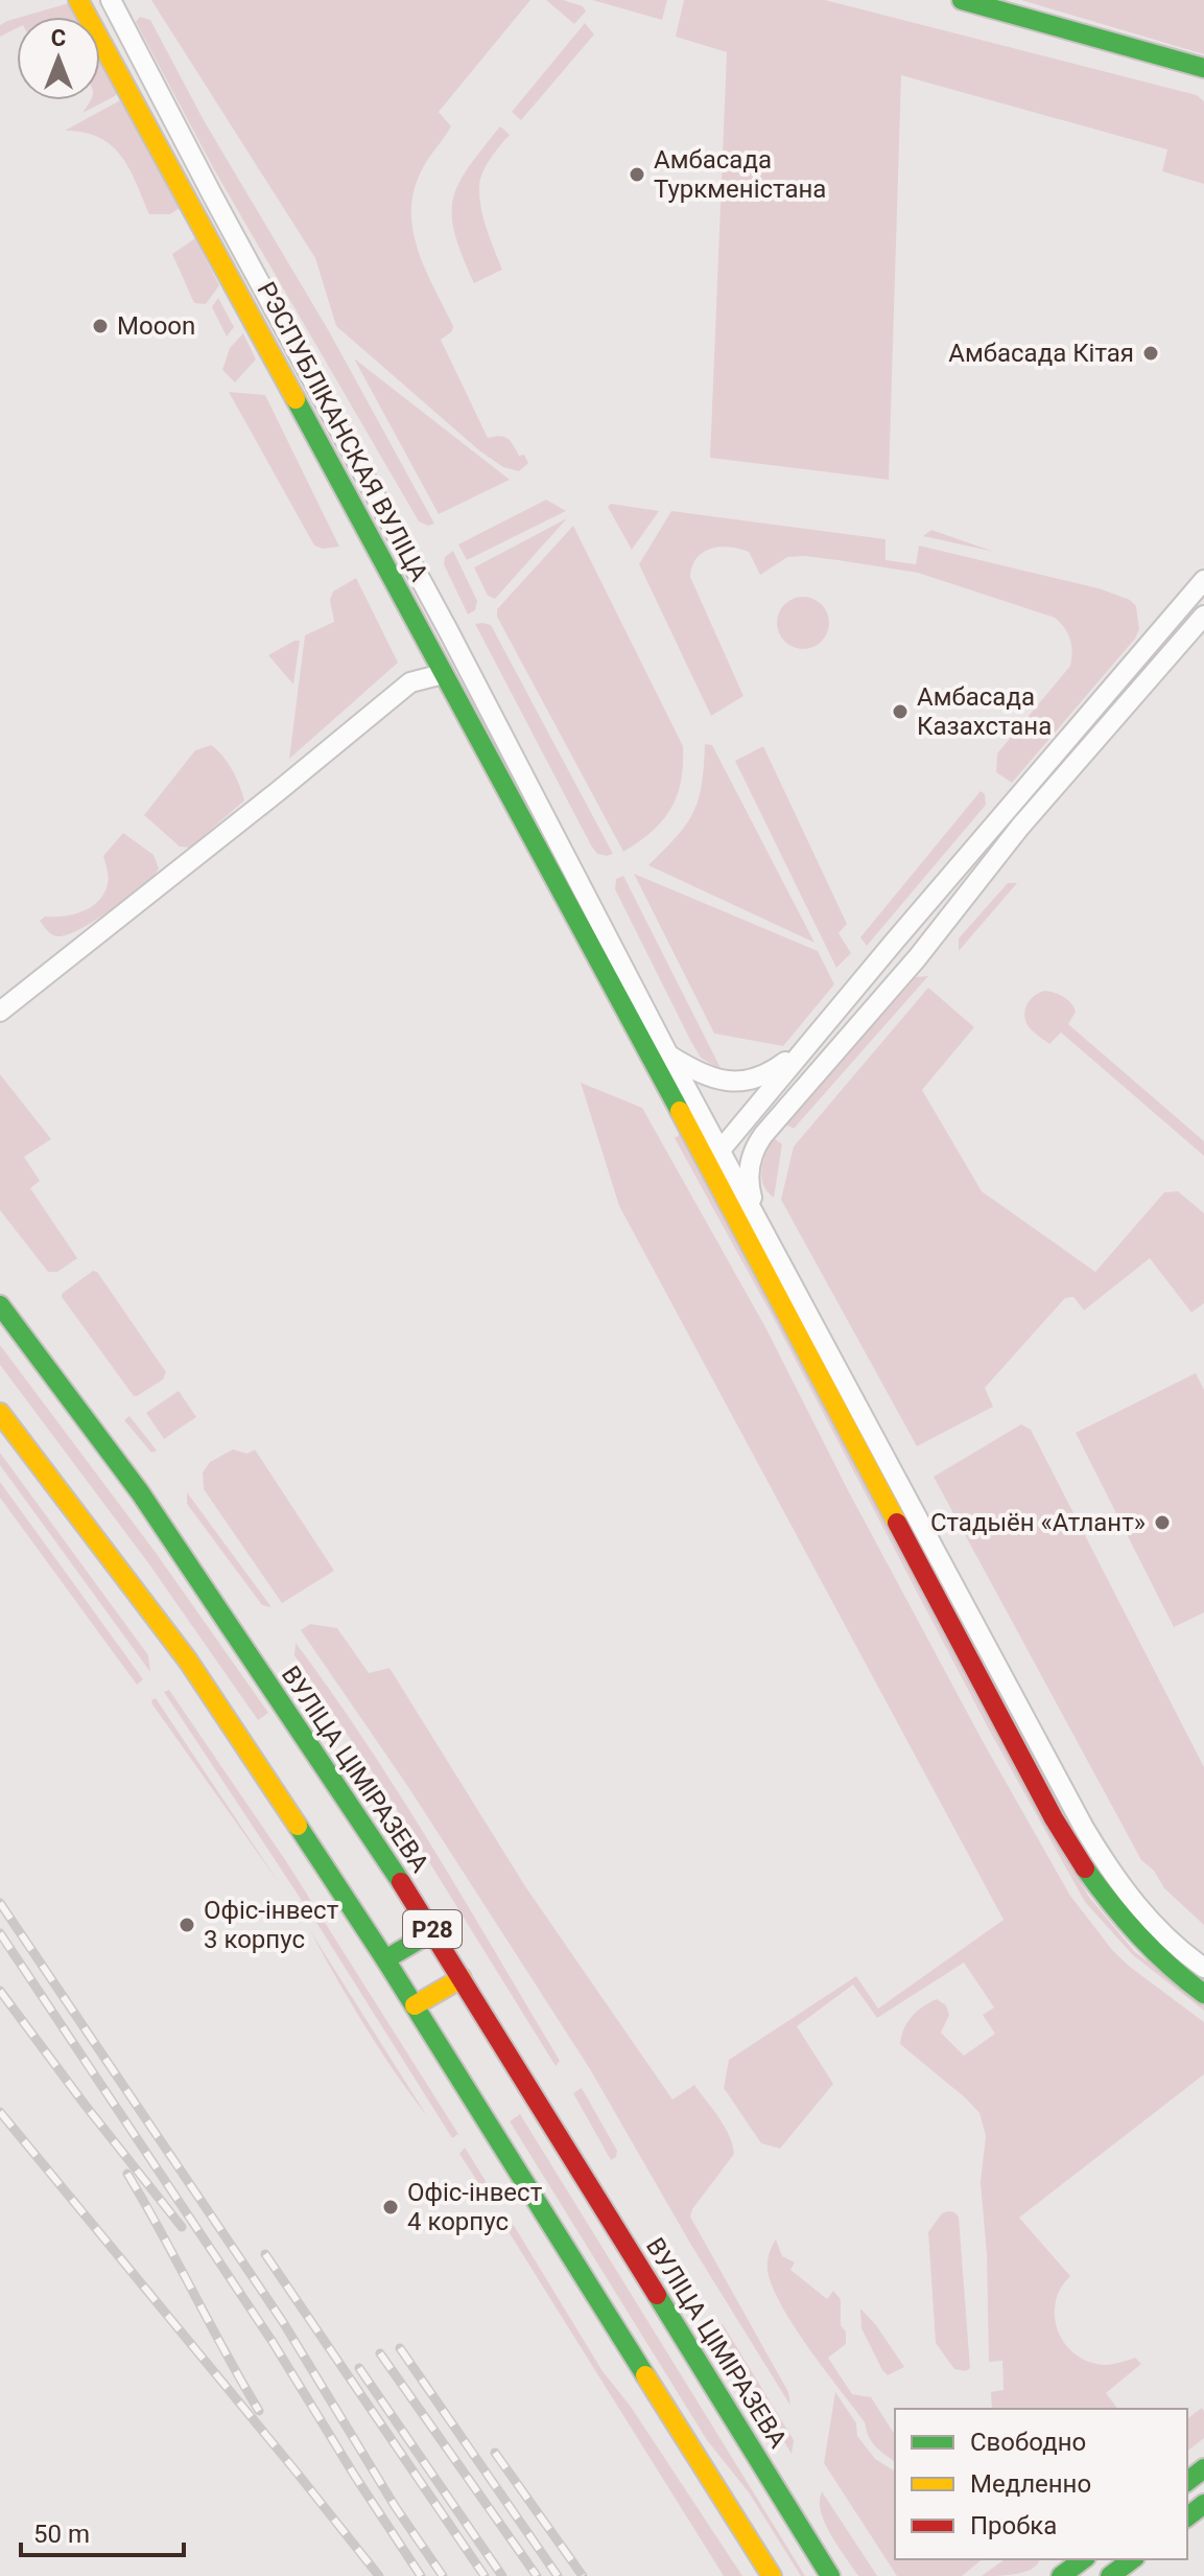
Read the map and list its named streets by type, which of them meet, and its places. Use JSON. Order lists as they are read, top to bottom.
{
  "streets": {
    "main road": ["РЭСПУБЛІКАНСКАЯ ВУЛІЦА", "ВУЛІЦА ЦІМІРАЗЕВА", "Р28"]
  },
  "places": [
    "Амбасада Туркменістана",
    "Mooon",
    "Амбасада Кітая",
    "Амбасада Казахстана",
    "Стадыён «Атлант»",
    "Офіс-інвест 3 корпус",
    "Офіс-інвест 4 корпус"
  ],
  "legend": ["Свободно", "Медленно", "Пробка"],
  "scale_bar": "50 m",
  "north": "top"
}
